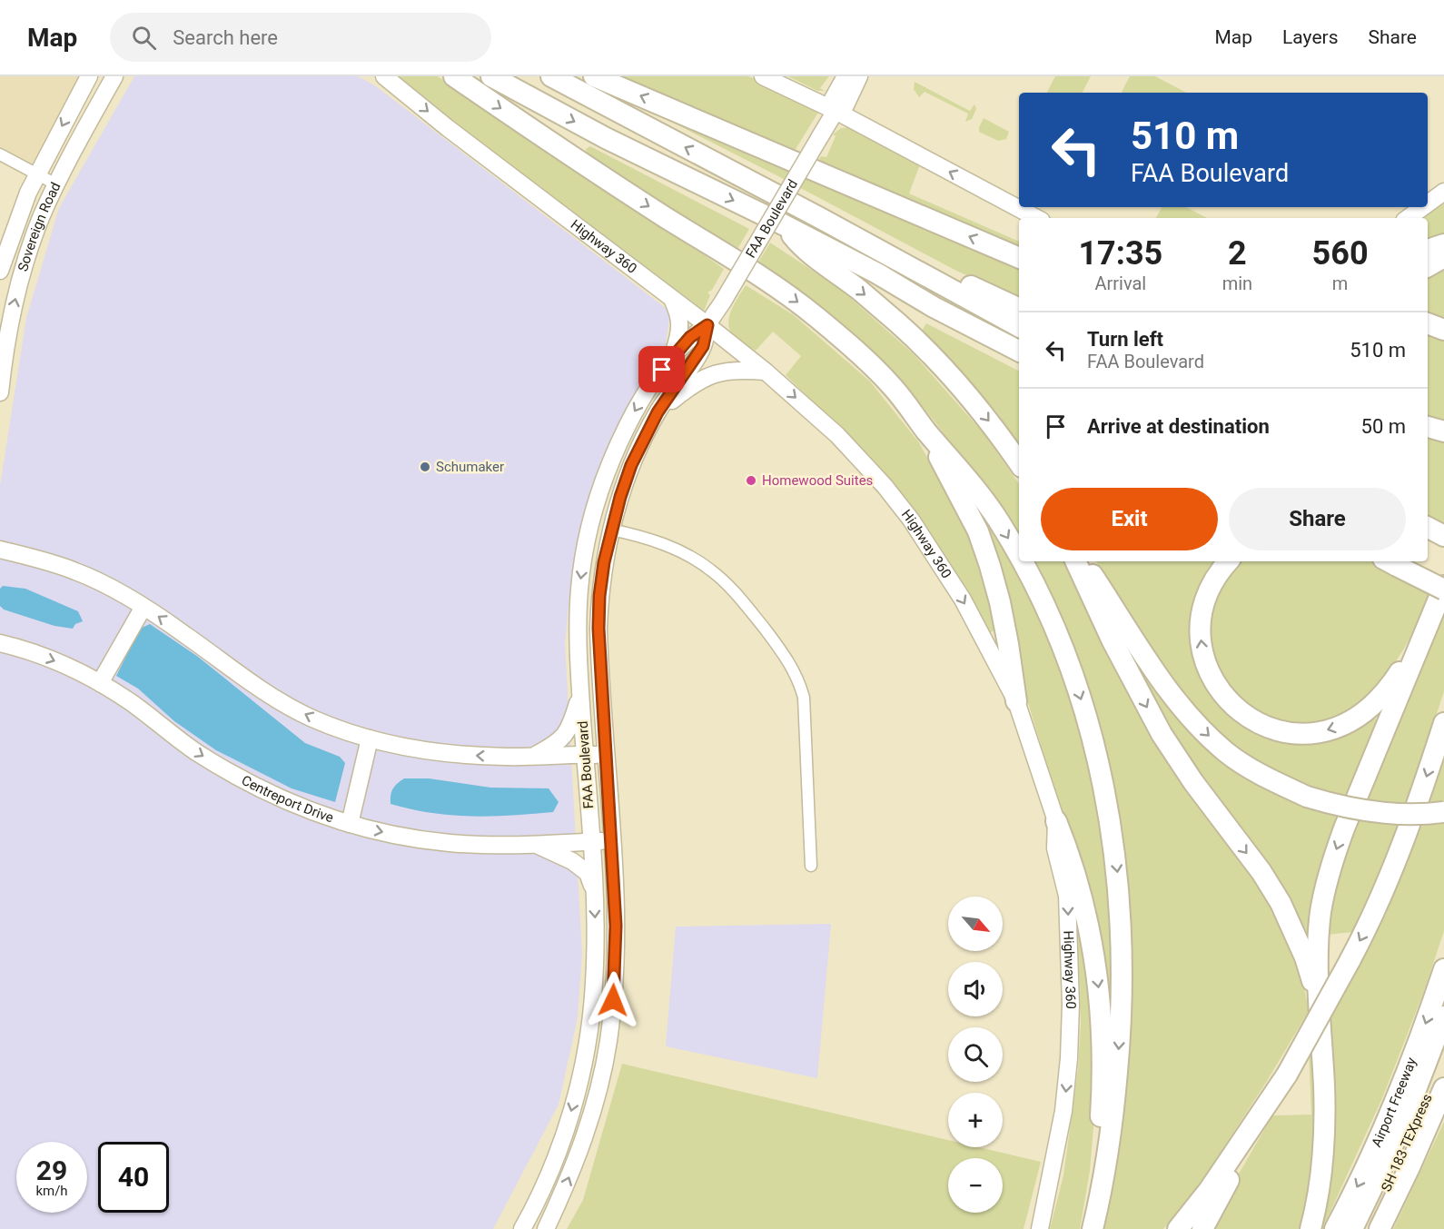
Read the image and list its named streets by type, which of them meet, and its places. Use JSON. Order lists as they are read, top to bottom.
{
  "streets": {
    "highway": ["Airport Freeway", "SH 183 TEXpress"],
    "street": [
      "FAA Boulevard",
      "Sovereign Road",
      "Highway 360",
      "Centreport Drive"
    ]
  },
  "crossings": [
    ["FAA Boulevard", "Highway 360"],
    ["FAA Boulevard", "Centreport Drive"]
  ],
  "one_way": ["Highway 360"],
  "places": ["Schumaker", "Homewood Suites"],
  "north": "bottom right",
  "page": {
    "header": "Map",
    "search": "Search here",
    "nav": ["Map", "Layers", "Share"],
    "turn": ["510 m", "FAA Boulevard"],
    "eta": [
      "17:35",
      "Arrival",
      "2",
      "min",
      "560",
      "m"
    ],
    "list": [
      {
        "name": "Turn left",
        "note": "FAA Boulevard",
        "value": "510 m"
      },
      {
        "name": "Arrive at destination",
        "value": "50 m"
      }
    ],
    "buttons": ["Exit", "Share"],
    "map_buttons": ["+", "−"],
    "speed": "29 km/h",
    "limit": "40"
  }
}
